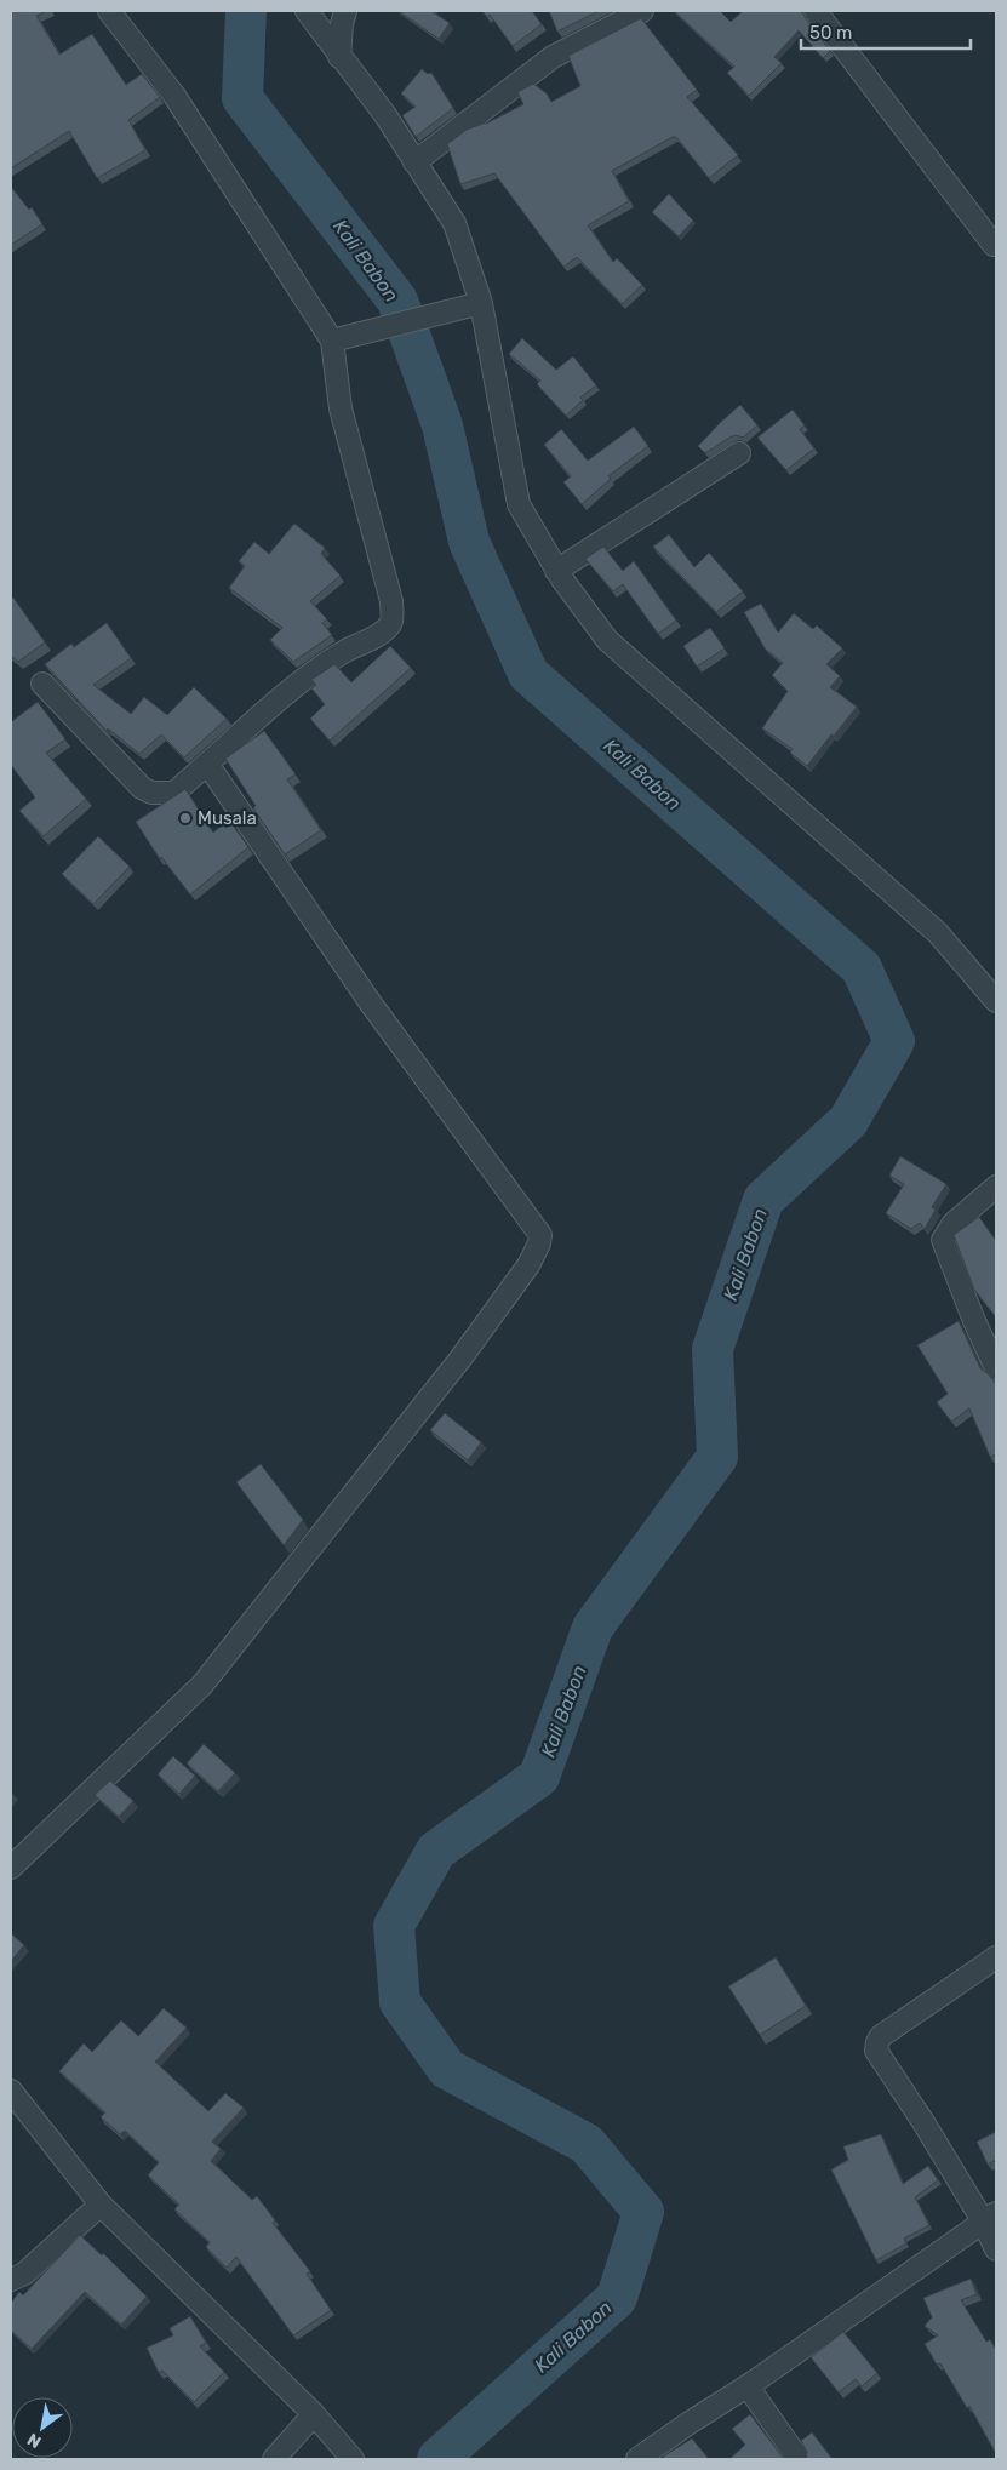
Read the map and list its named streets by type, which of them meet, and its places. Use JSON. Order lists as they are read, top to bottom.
{
  "water": ["Kali Babon"],
  "places": ["Musala"],
  "scale_bar": "50 m",
  "north": "bottom left"
}
